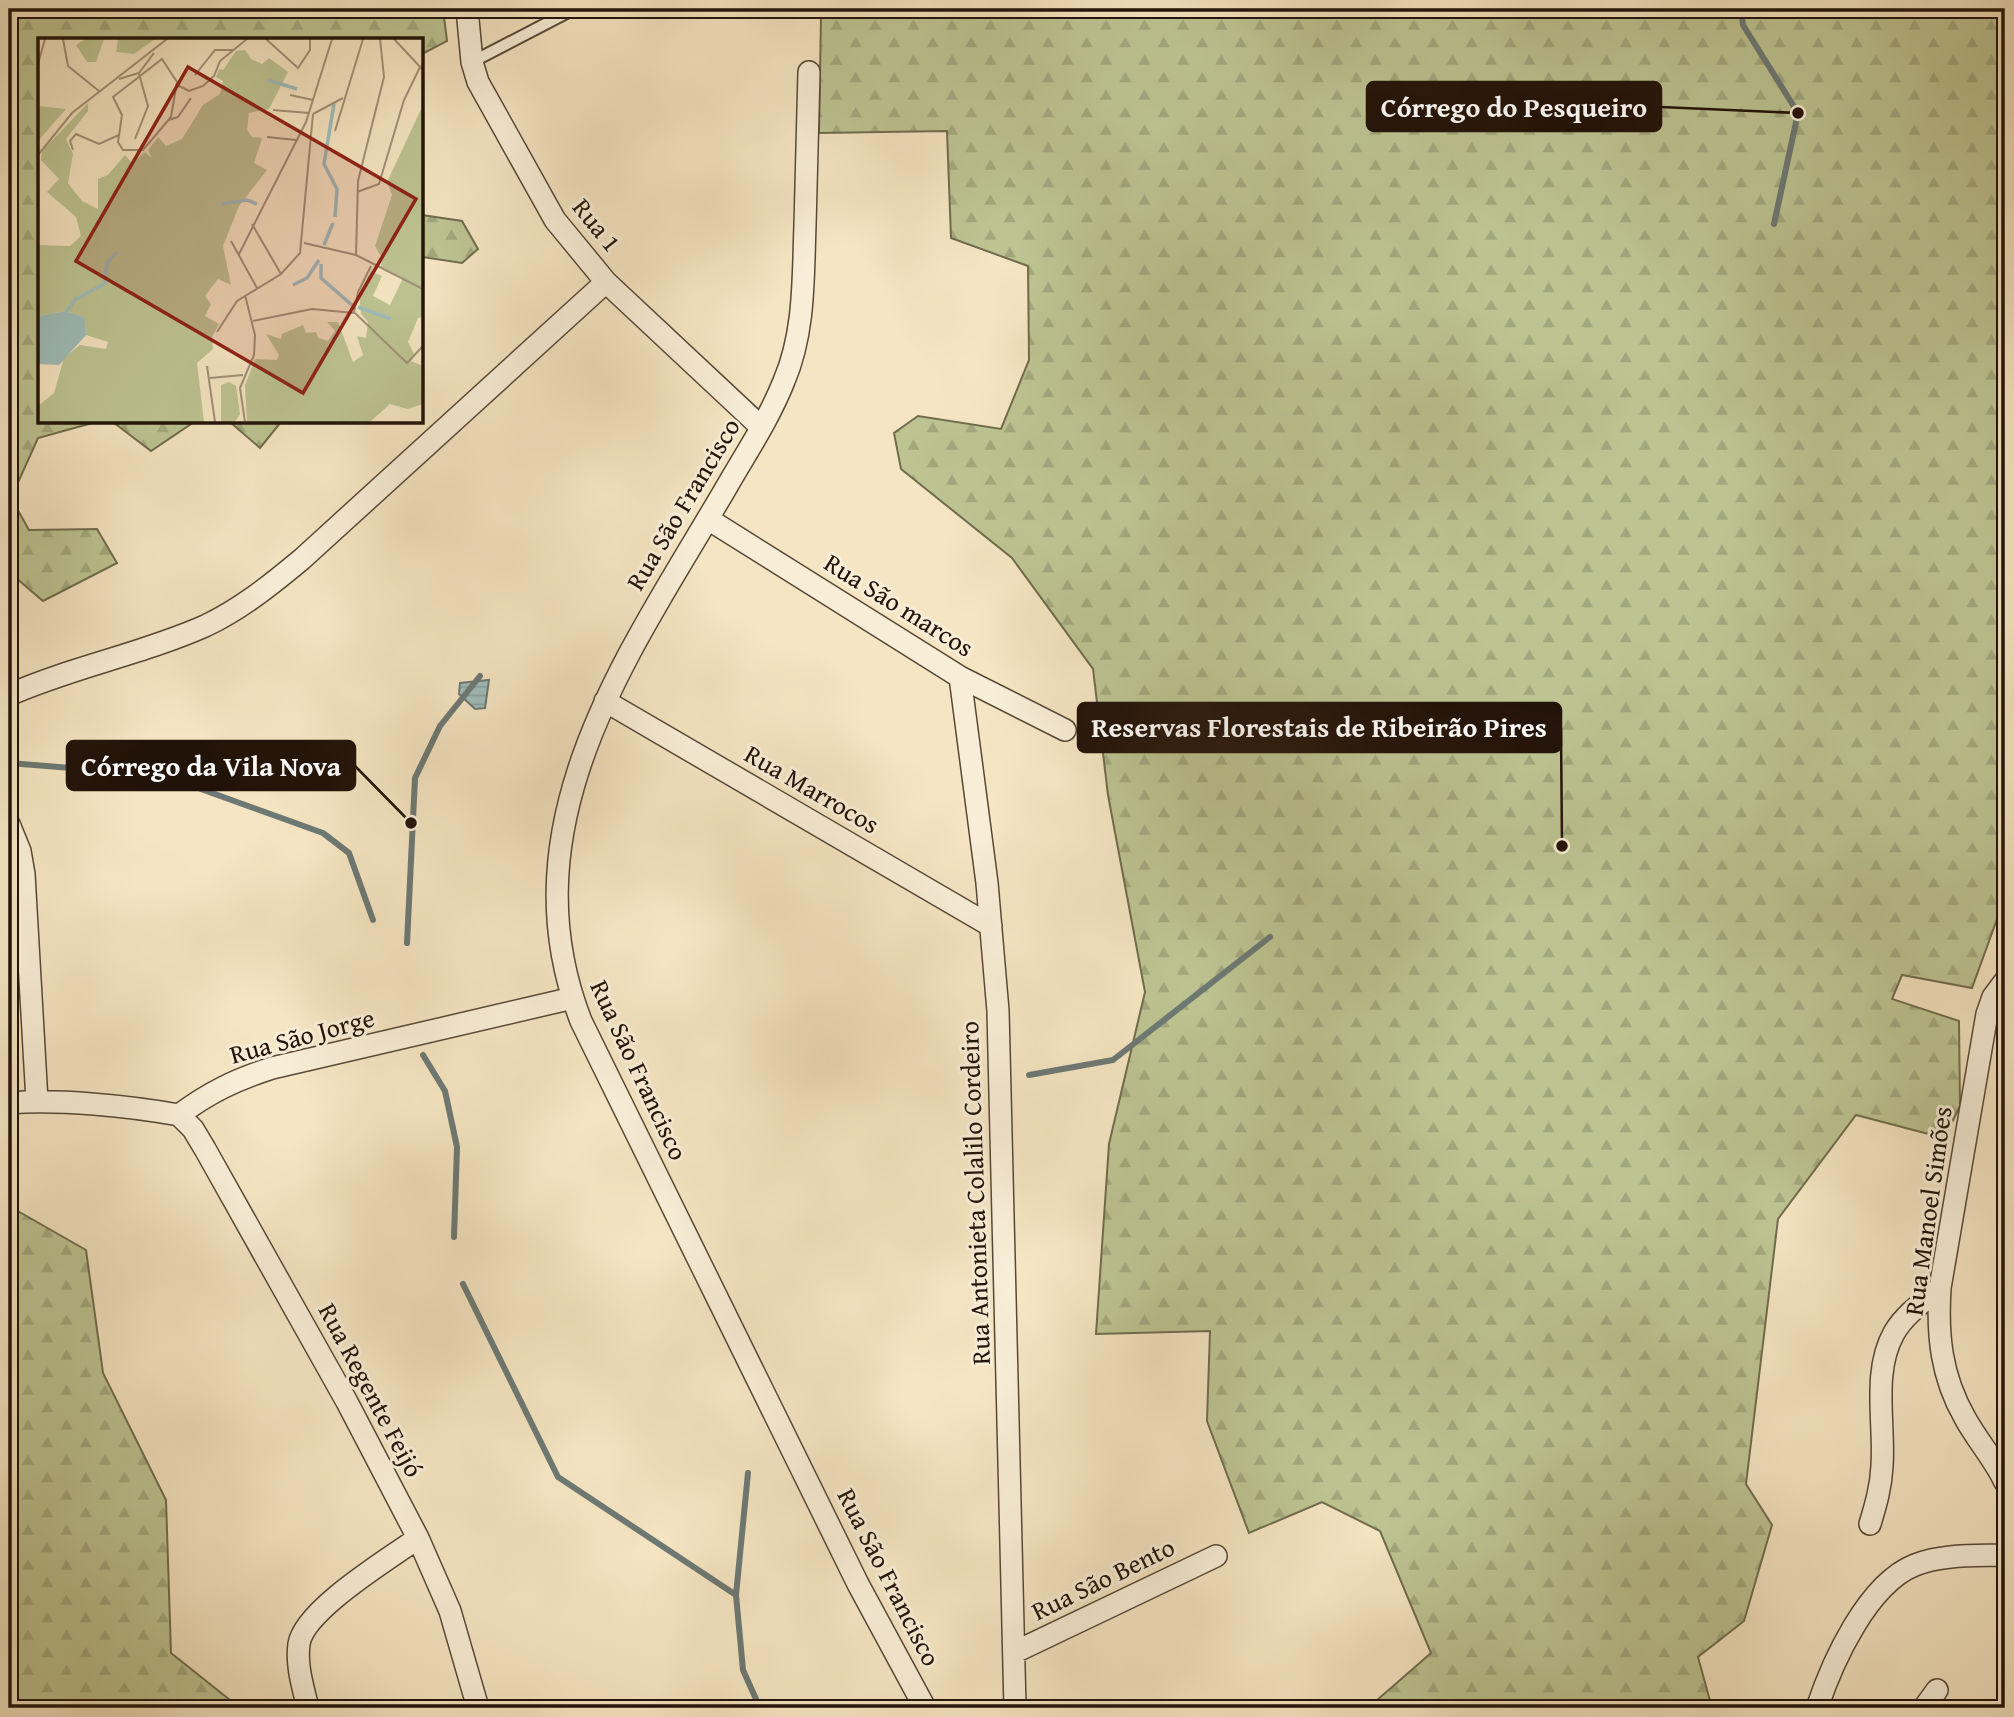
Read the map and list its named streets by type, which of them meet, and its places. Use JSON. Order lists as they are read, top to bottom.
{
  "streets": {
    "street": [
      "Rua 1",
      "Rua São Francisco",
      "Rua São marcos",
      "Rua Marrocos",
      "Rua São Jorge",
      "Rua Antonieta Colalilo Cordeiro",
      "Rua Manoel Simões",
      "Rua Regente Feijó",
      "Rua São Bento"
    ]
  },
  "crossings": [
    ["Rua 1", "Rua São Francisco"],
    ["Rua São Francisco", "Rua São marcos"],
    ["Rua São Francisco", "Rua Marrocos"],
    ["Rua São Francisco", "Rua São Jorge"],
    ["Rua São marcos", "Rua Antonieta Colalilo Cordeiro"],
    ["Rua Marrocos", "Rua Antonieta Colalilo Cordeiro"],
    ["Rua São Jorge", "Rua Regente Feijó"],
    ["Rua Antonieta Colalilo Cordeiro", "Rua São Bento"]
  ],
  "places": ["Córrego do Pesqueiro", "Córrego da Vila Nova", "Reservas Florestais de Ribeirão Pires"]
}
